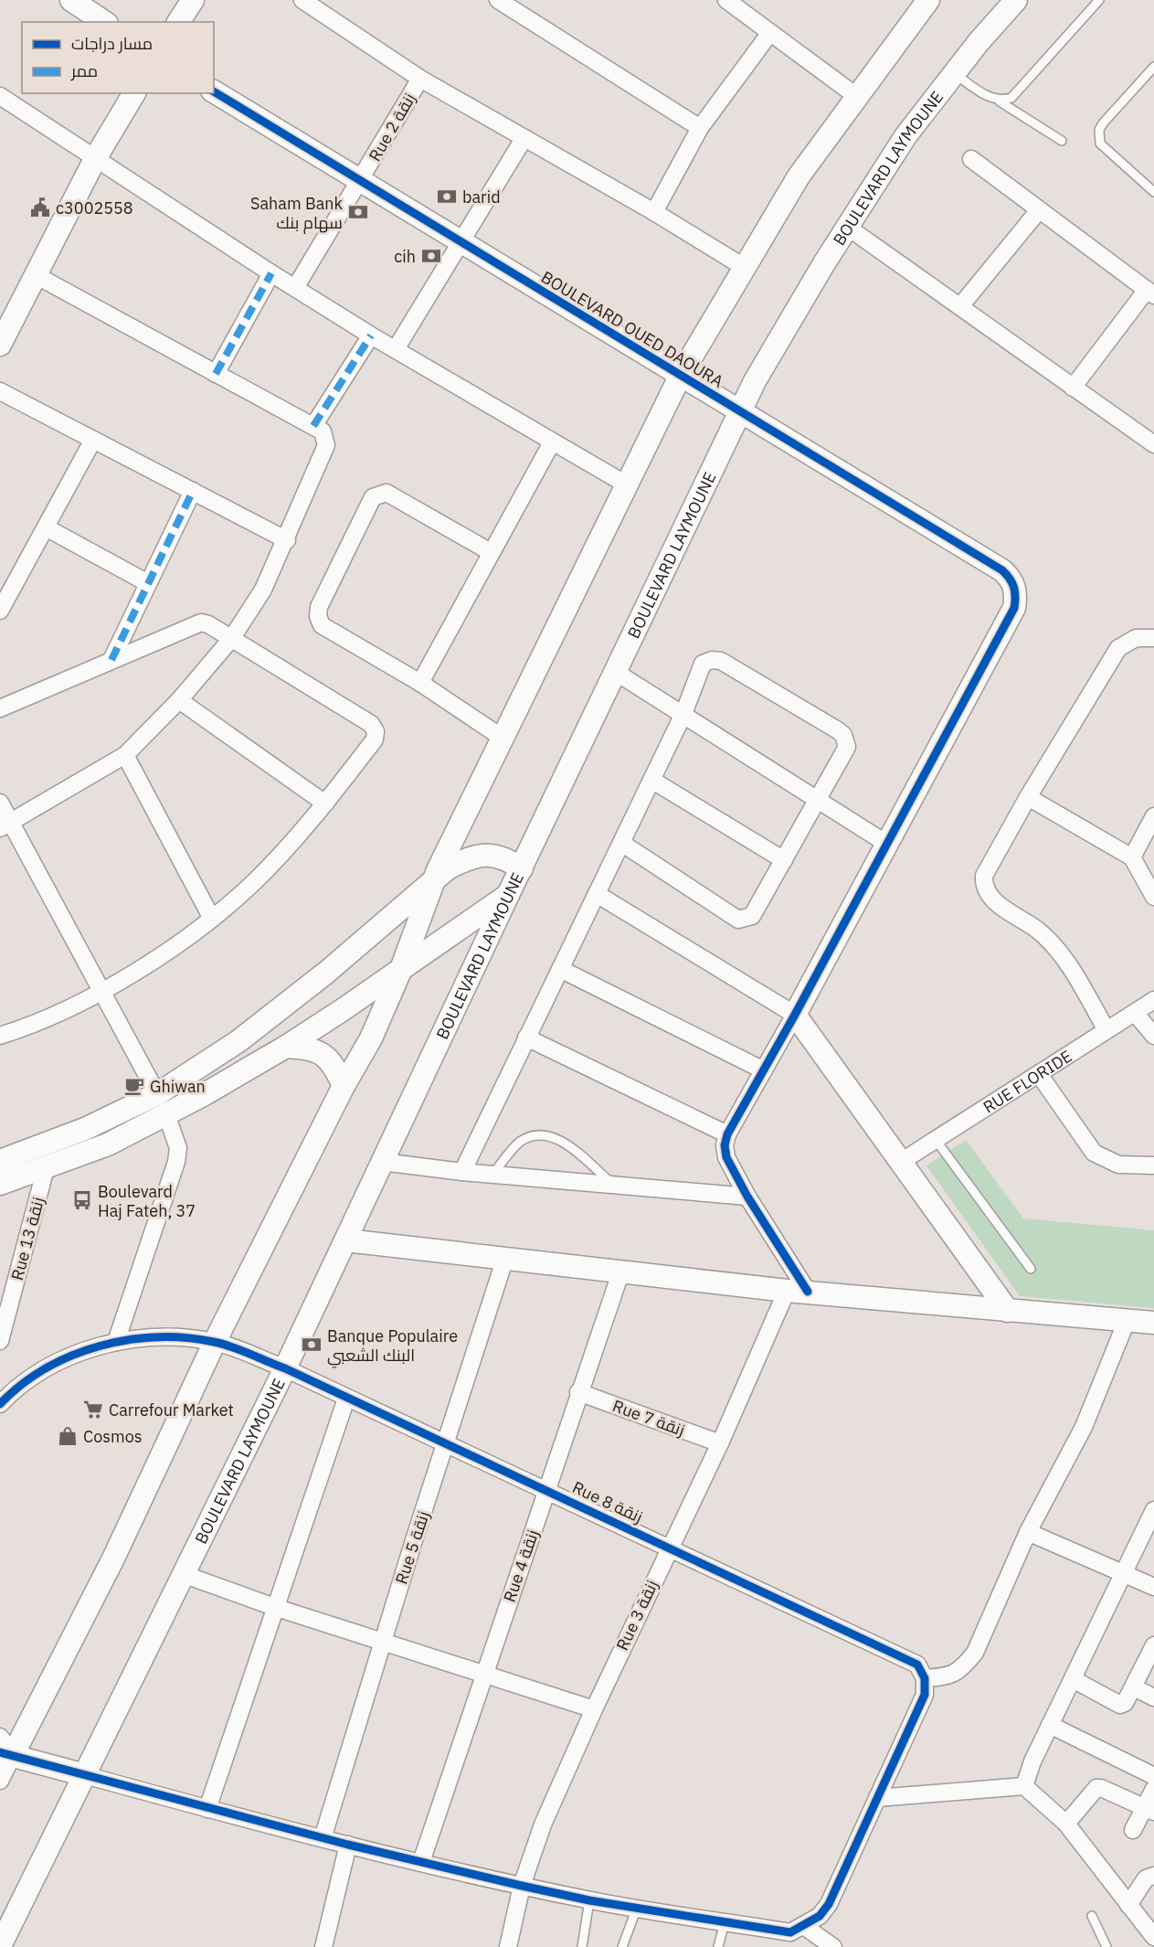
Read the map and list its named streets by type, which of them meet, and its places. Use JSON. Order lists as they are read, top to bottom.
{
  "streets": {
    "street": [
      "Rue 2 زنقة",
      "BOULEVARD LAYMOUNE",
      "BOULEVARD OUED DAOURA",
      "RUE FLORIDE",
      "Rue 13 زنقة",
      "Rue 7 زنقة",
      "Rue 8 زنقة",
      "Rue 5 زنقة",
      "Rue 4 زنقة",
      "Rue 3 زنقة"
    ]
  },
  "crossings": [
    ["Rue 2 زنقة", "BOULEVARD OUED DAOURA"],
    ["BOULEVARD LAYMOUNE", "BOULEVARD OUED DAOURA"],
    ["BOULEVARD LAYMOUNE", "Rue 8 زنقة"],
    ["Rue 7 زنقة", "Rue 4 زنقة"],
    ["Rue 7 زنقة", "Rue 3 زنقة"],
    ["Rue 8 زنقة", "Rue 5 زنقة"],
    ["Rue 8 زنقة", "Rue 4 زنقة"],
    ["Rue 8 زنقة", "Rue 3 زنقة"]
  ],
  "places": {
    "bank": [
      "barid",
      "Saham Bank سهام بنك",
      "cih",
      "Banque Populaire البنك الشعبي"
    ],
    "public building": ["c3002558"],
    "cafe": ["Ghiwan"],
    "bus stop": ["Boulevard Haj Fateh, 37"],
    "supermarket": ["Carrefour Market"],
    "shop": ["Cosmos"]
  },
  "legend": ["مسار دراجات", "ممر"]
}
